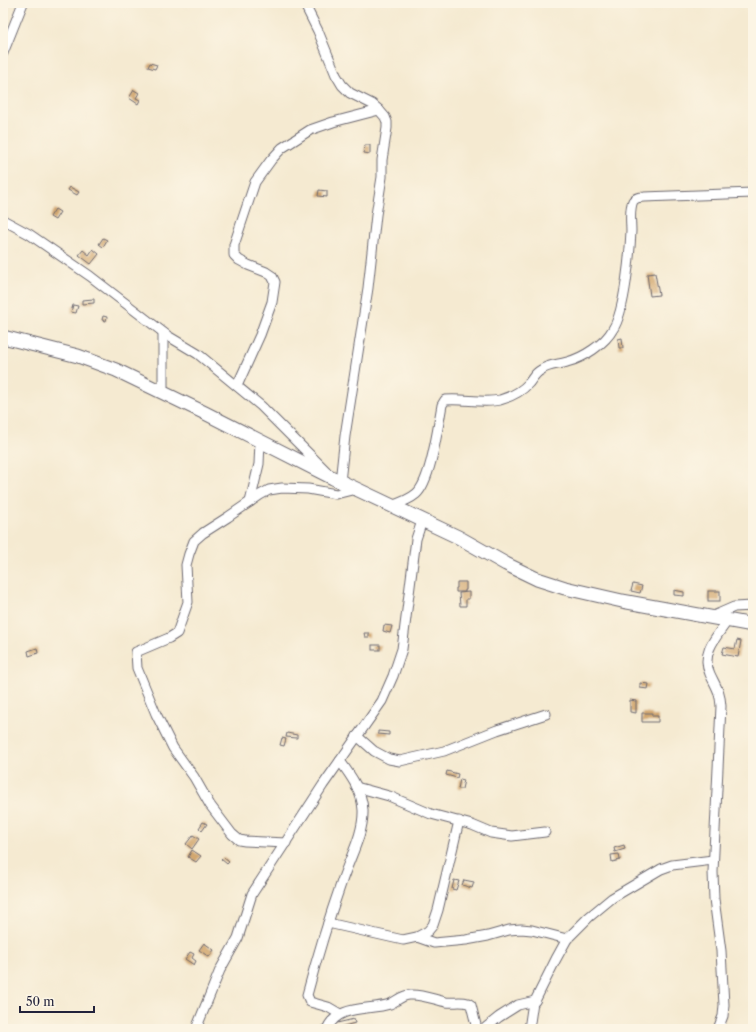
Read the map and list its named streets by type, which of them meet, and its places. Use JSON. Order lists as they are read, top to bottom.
{
  "scale_bar": "50 m"
}
